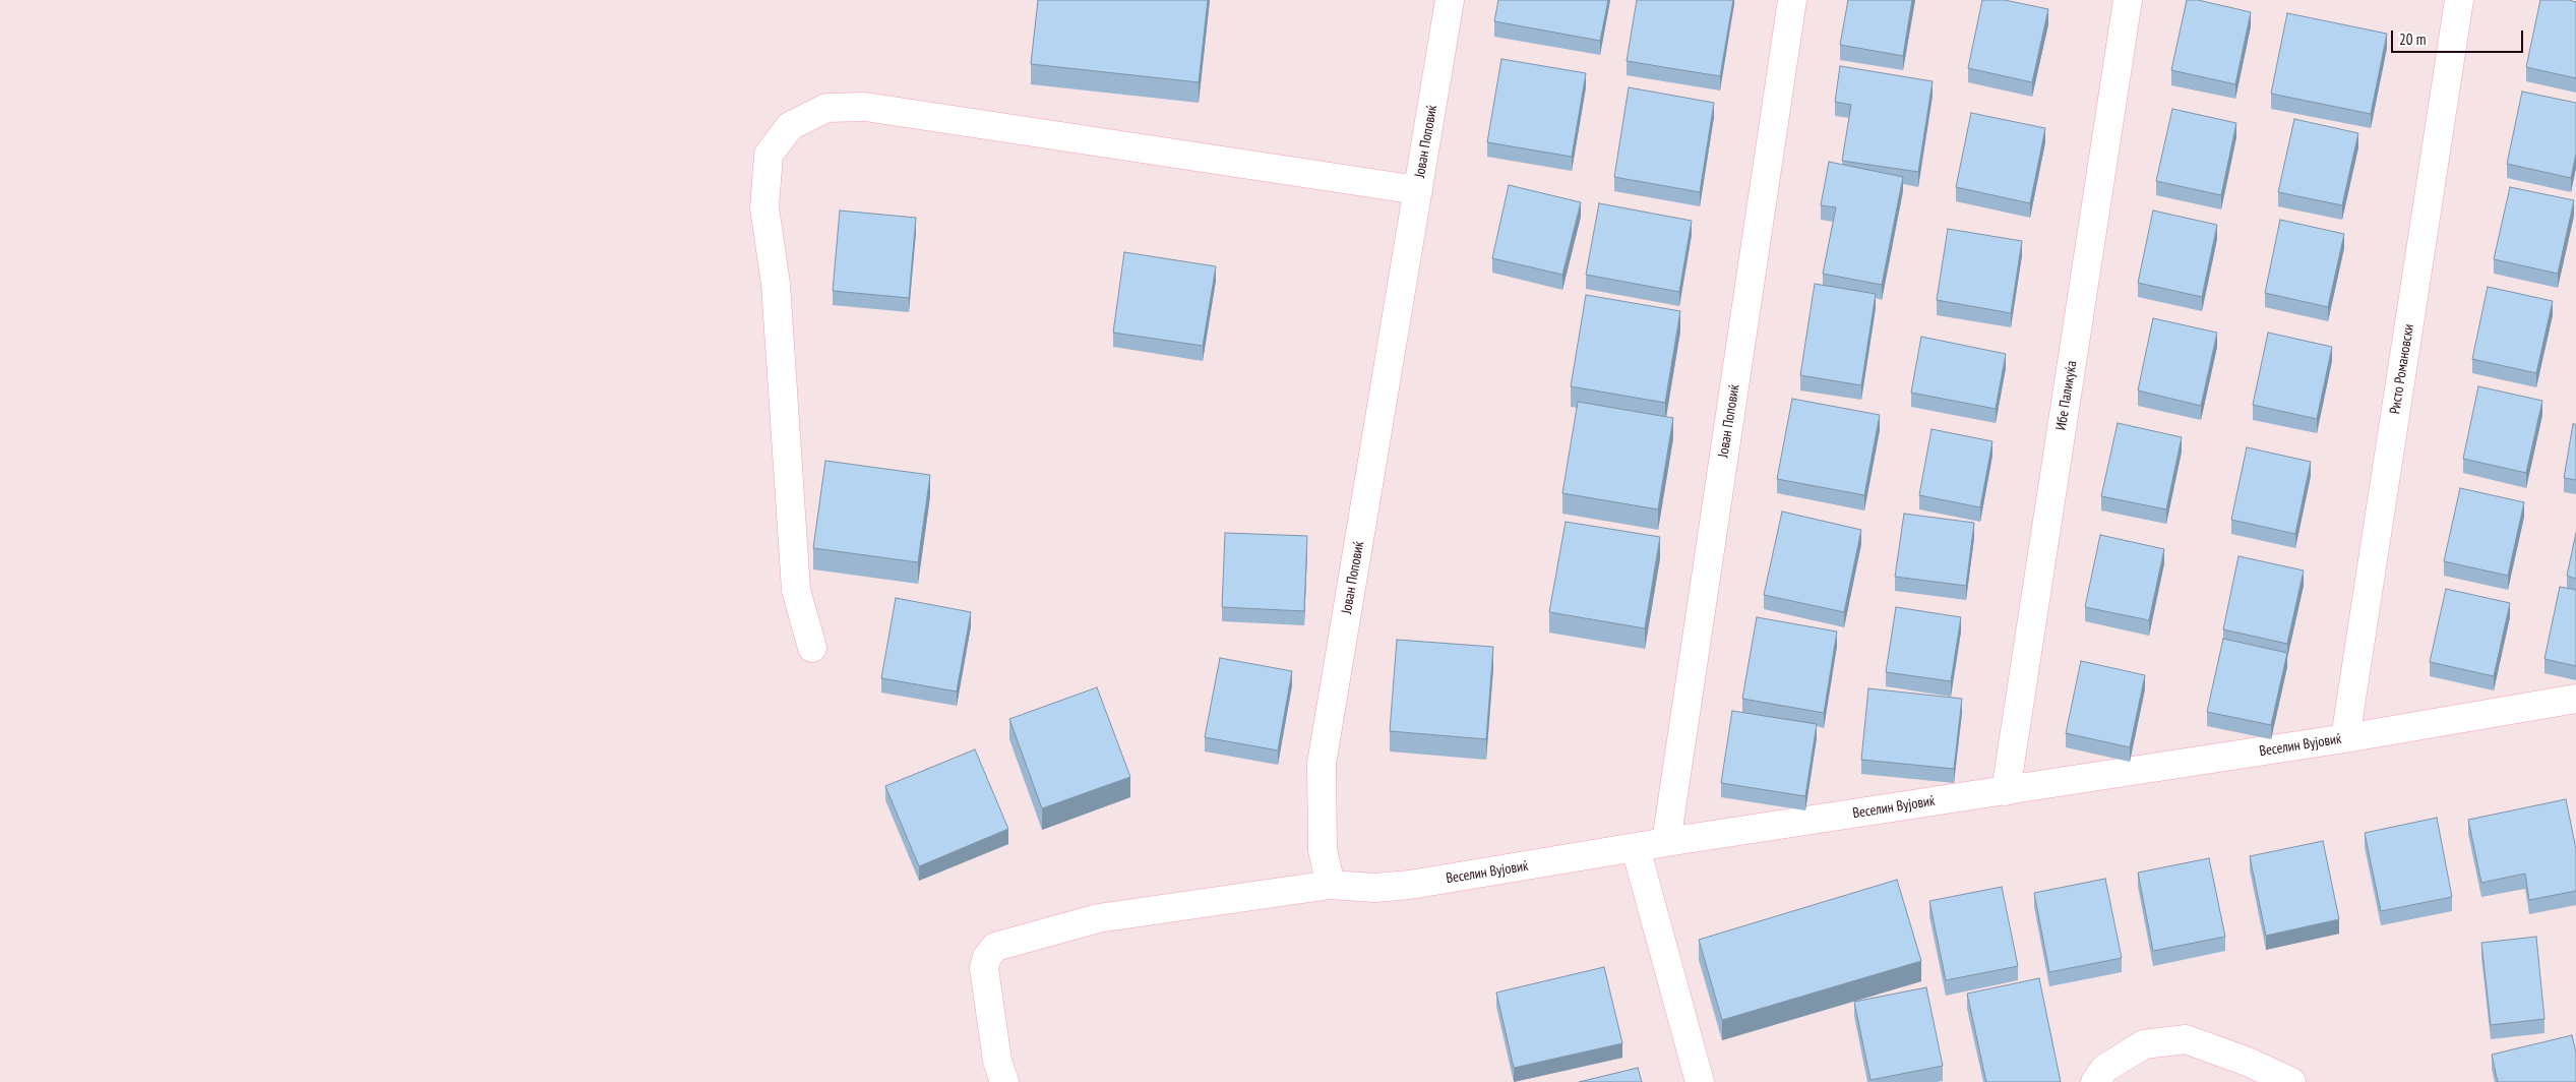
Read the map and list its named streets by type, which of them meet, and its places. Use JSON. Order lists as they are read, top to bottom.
{
  "streets": {
    "street": [
      "Јован Поповиќ",
      "Ристо Романовски",
      "Ибе Паликуќа",
      "Веселин Вујовиќ"
    ]
  },
  "crossings": [
    ["Јован Поповиќ", "Веселин Вујовиќ"],
    ["Ристо Романовски", "Веселин Вујовиќ"],
    ["Ибе Паликуќа", "Веселин Вујовиќ"]
  ],
  "scale_bar": "20 m"
}
